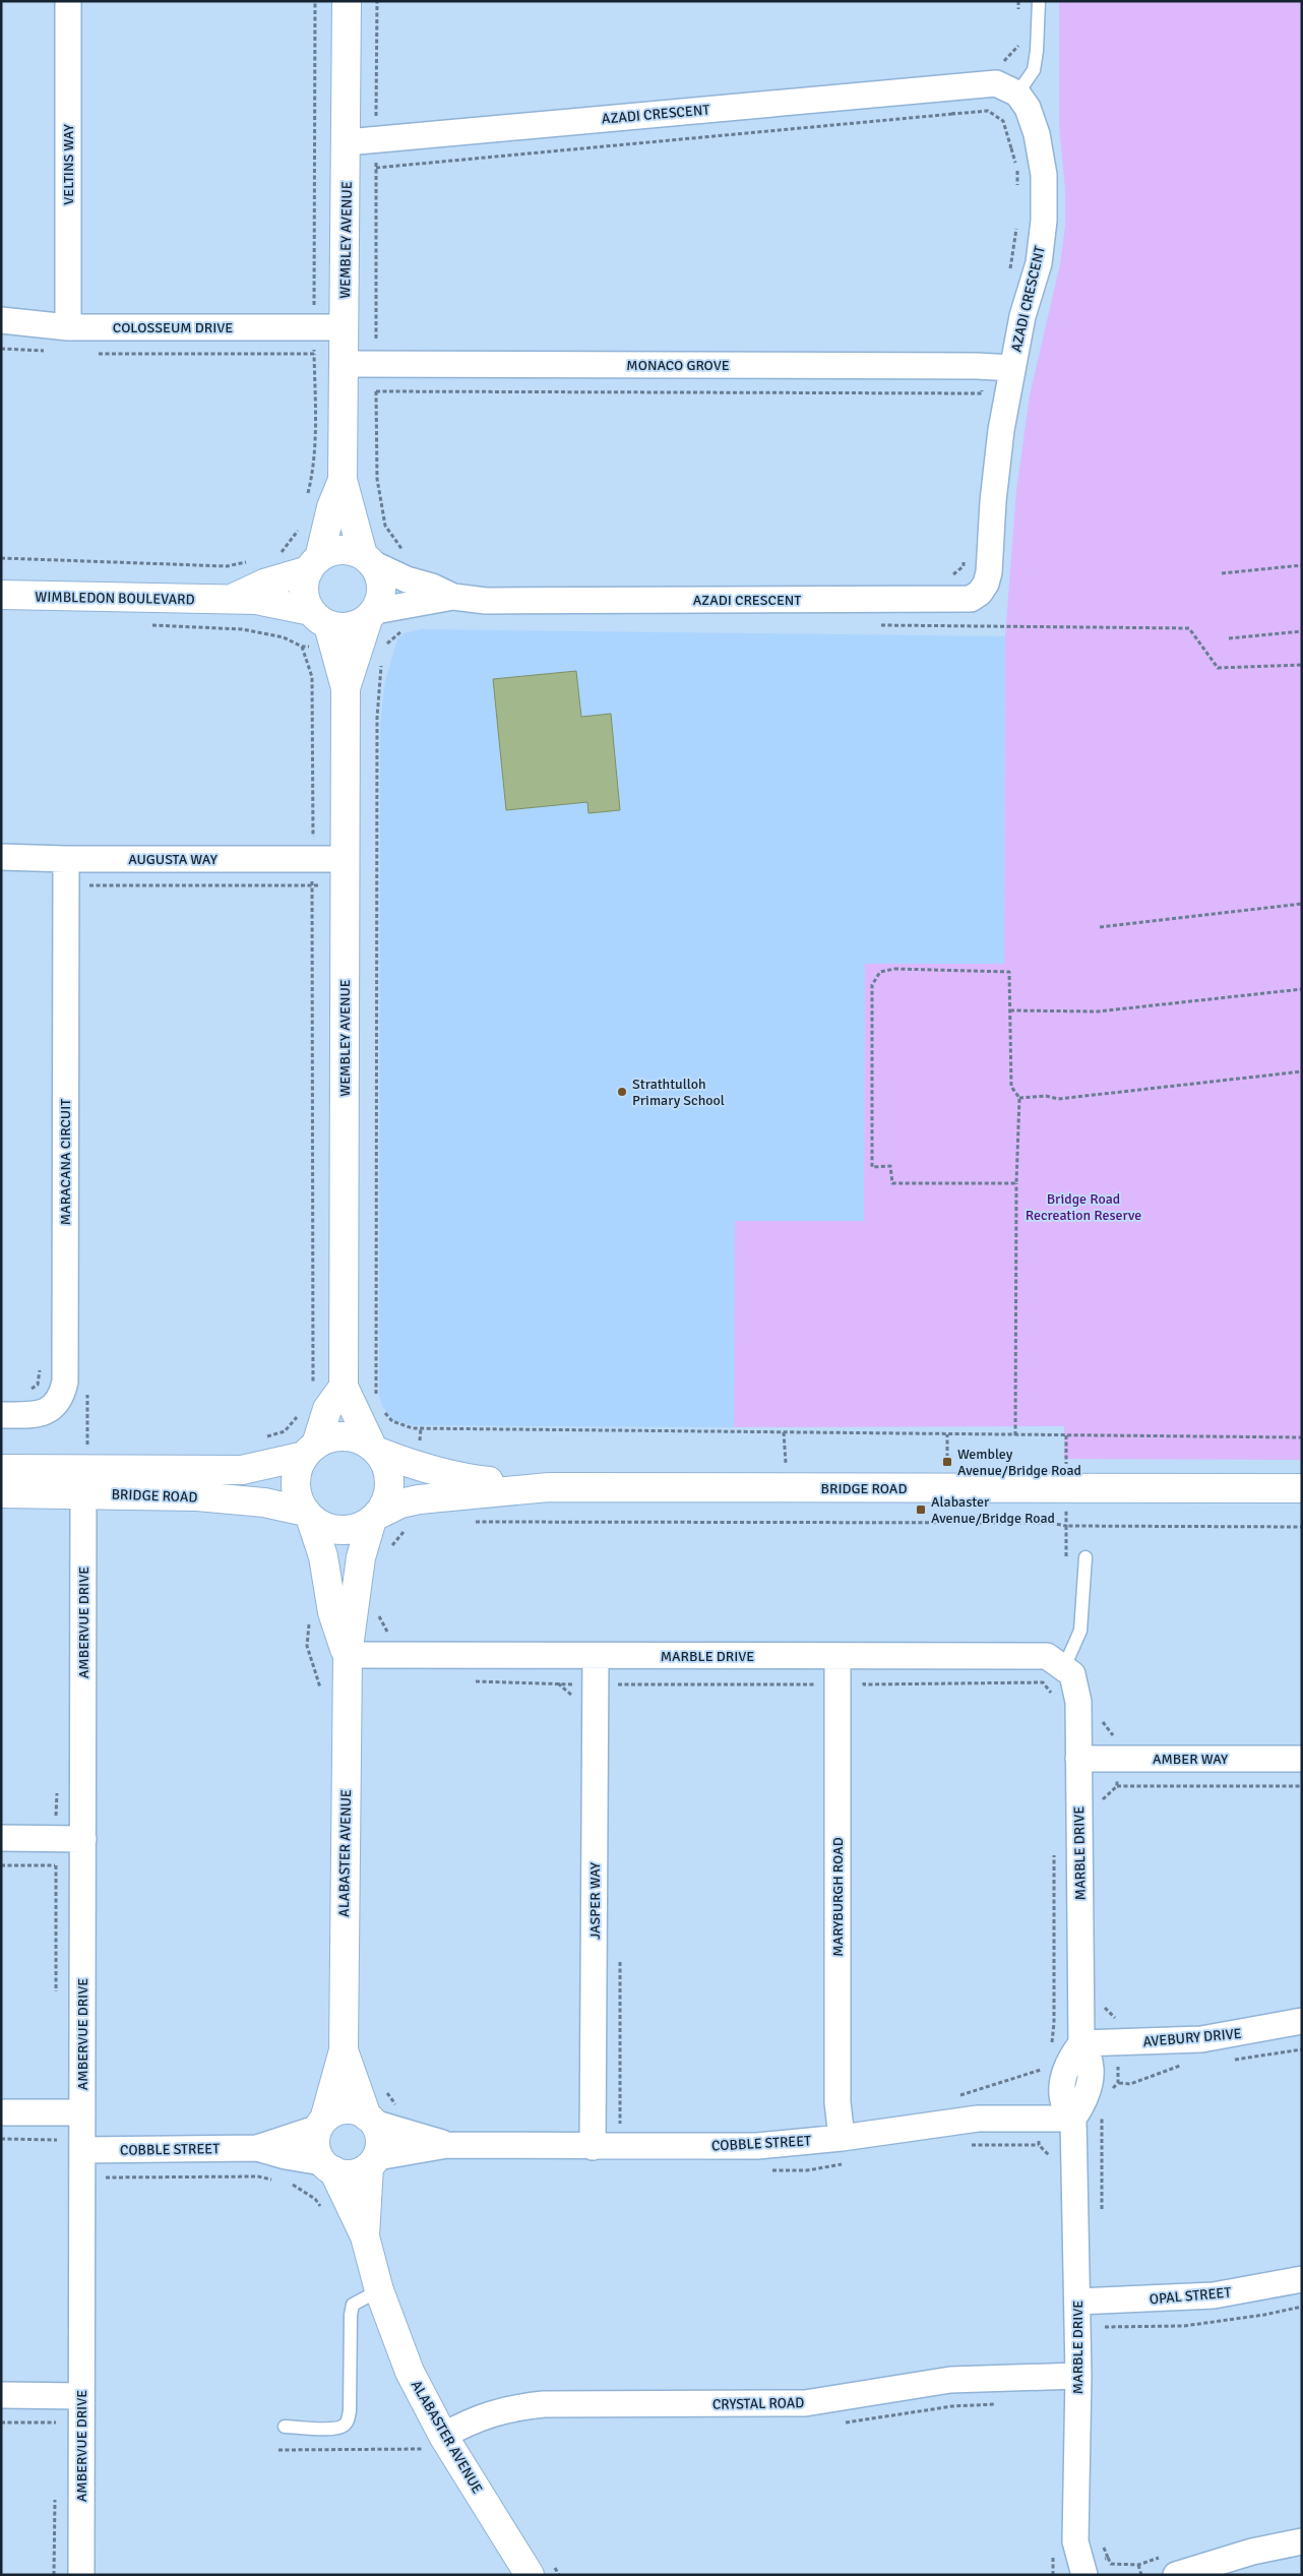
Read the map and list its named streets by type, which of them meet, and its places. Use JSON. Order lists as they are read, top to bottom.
{
  "streets": {
    "street": [
      "AZADI CRESCENT",
      "VELTINS WAY",
      "WEMBLEY AVENUE",
      "COLOSSEUM DRIVE",
      "MONACO GROVE",
      "WIMBLEDON BOULEVARD",
      "AUGUSTA WAY",
      "MARACANA CIRCUIT",
      "BRIDGE ROAD",
      "AMBERVUE DRIVE",
      "MARBLE DRIVE",
      "AMBER WAY",
      "ALABASTER AVENUE",
      "MARYBURGH ROAD",
      "JASPER WAY",
      "AVEBURY DRIVE",
      "COBBLE STREET",
      "OPAL STREET",
      "CRYSTAL ROAD"
    ]
  },
  "crossings": [
    ["AZADI CRESCENT", "WEMBLEY AVENUE"],
    ["AZADI CRESCENT", "MONACO GROVE"],
    ["AZADI CRESCENT", "WIMBLEDON BOULEVARD"],
    ["VELTINS WAY", "COLOSSEUM DRIVE"],
    ["WEMBLEY AVENUE", "COLOSSEUM DRIVE"],
    ["WEMBLEY AVENUE", "MONACO GROVE"],
    ["WEMBLEY AVENUE", "WIMBLEDON BOULEVARD"],
    ["WEMBLEY AVENUE", "AUGUSTA WAY"],
    ["WEMBLEY AVENUE", "BRIDGE ROAD"],
    ["WEMBLEY AVENUE", "ALABASTER AVENUE"],
    ["AUGUSTA WAY", "MARACANA CIRCUIT"],
    ["BRIDGE ROAD", "AMBERVUE DRIVE"],
    ["BRIDGE ROAD", "ALABASTER AVENUE"],
    ["AMBERVUE DRIVE", "COBBLE STREET"],
    ["MARBLE DRIVE", "AMBER WAY"],
    ["MARBLE DRIVE", "ALABASTER AVENUE"],
    ["MARBLE DRIVE", "MARYBURGH ROAD"],
    ["MARBLE DRIVE", "JASPER WAY"],
    ["MARBLE DRIVE", "AVEBURY DRIVE"],
    ["MARBLE DRIVE", "COBBLE STREET"],
    ["MARBLE DRIVE", "OPAL STREET"],
    ["MARBLE DRIVE", "CRYSTAL ROAD"],
    ["ALABASTER AVENUE", "COBBLE STREET"],
    ["ALABASTER AVENUE", "CRYSTAL ROAD"],
    ["MARYBURGH ROAD", "COBBLE STREET"],
    ["JASPER WAY", "COBBLE STREET"]
  ],
  "parks": ["Bridge Road Recreation Reserve"],
  "places": {
    "other": ["Strathtulloh Primary School"],
    "transit": ["Wembley Avenue/Bridge Road", "Alabaster Avenue/Bridge Road"]
  }
}
